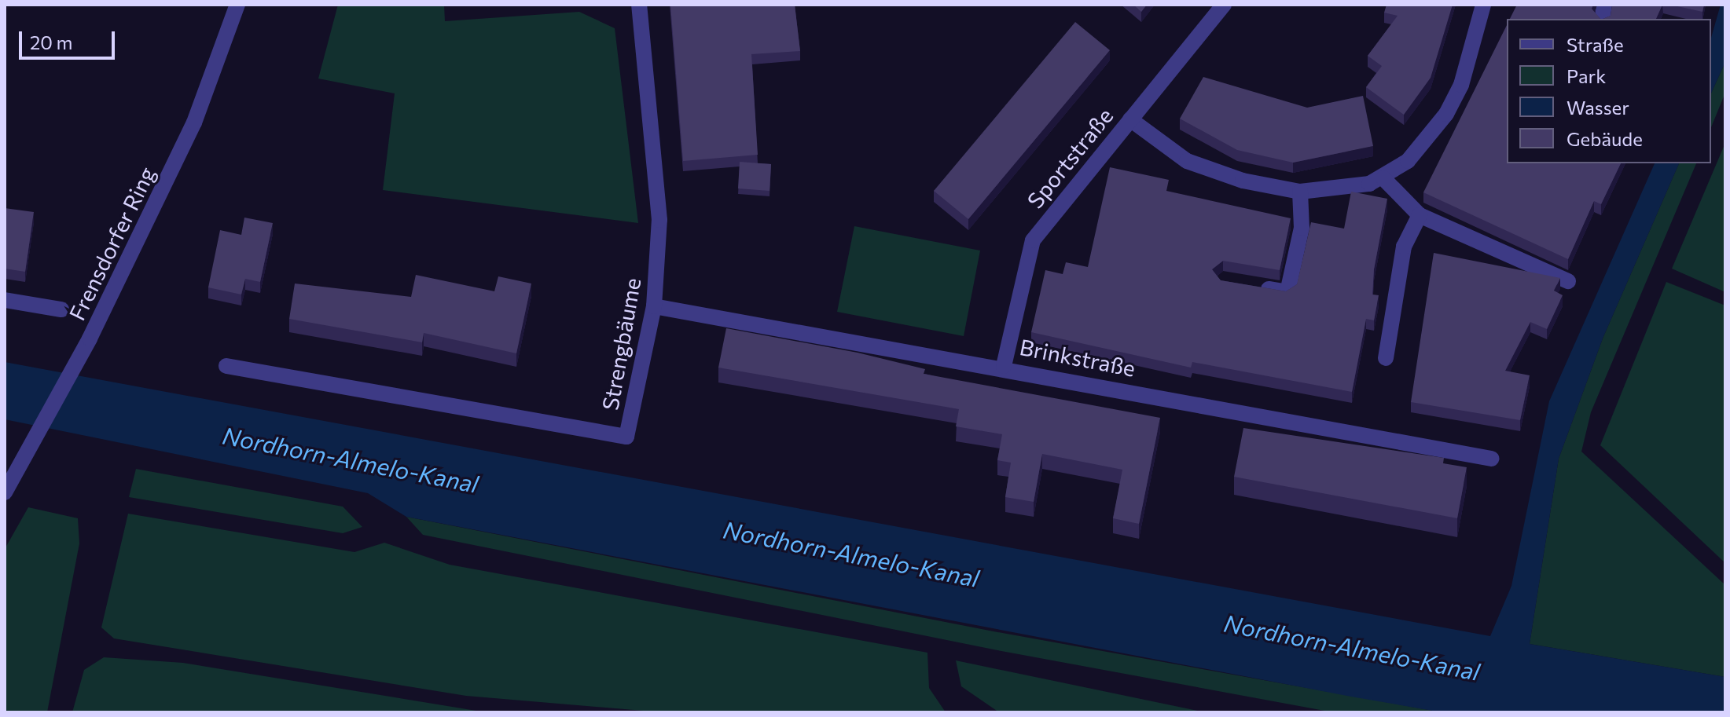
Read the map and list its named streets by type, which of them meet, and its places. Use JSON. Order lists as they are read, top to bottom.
{
  "streets": {
    "street": [
      "Sportstraße",
      "Frensdorfer Ring",
      "Strengbäume",
      "Brinkstraße"
    ]
  },
  "crossings": [
    ["Sportstraße", "Brinkstraße"],
    ["Strengbäume", "Brinkstraße"]
  ],
  "water": ["Nordhorn-Almelo-Kanal"],
  "legend": [
    "Straße",
    "Park",
    "Wasser",
    "Gebäude"
  ],
  "scale_bar": "20 m"
}
